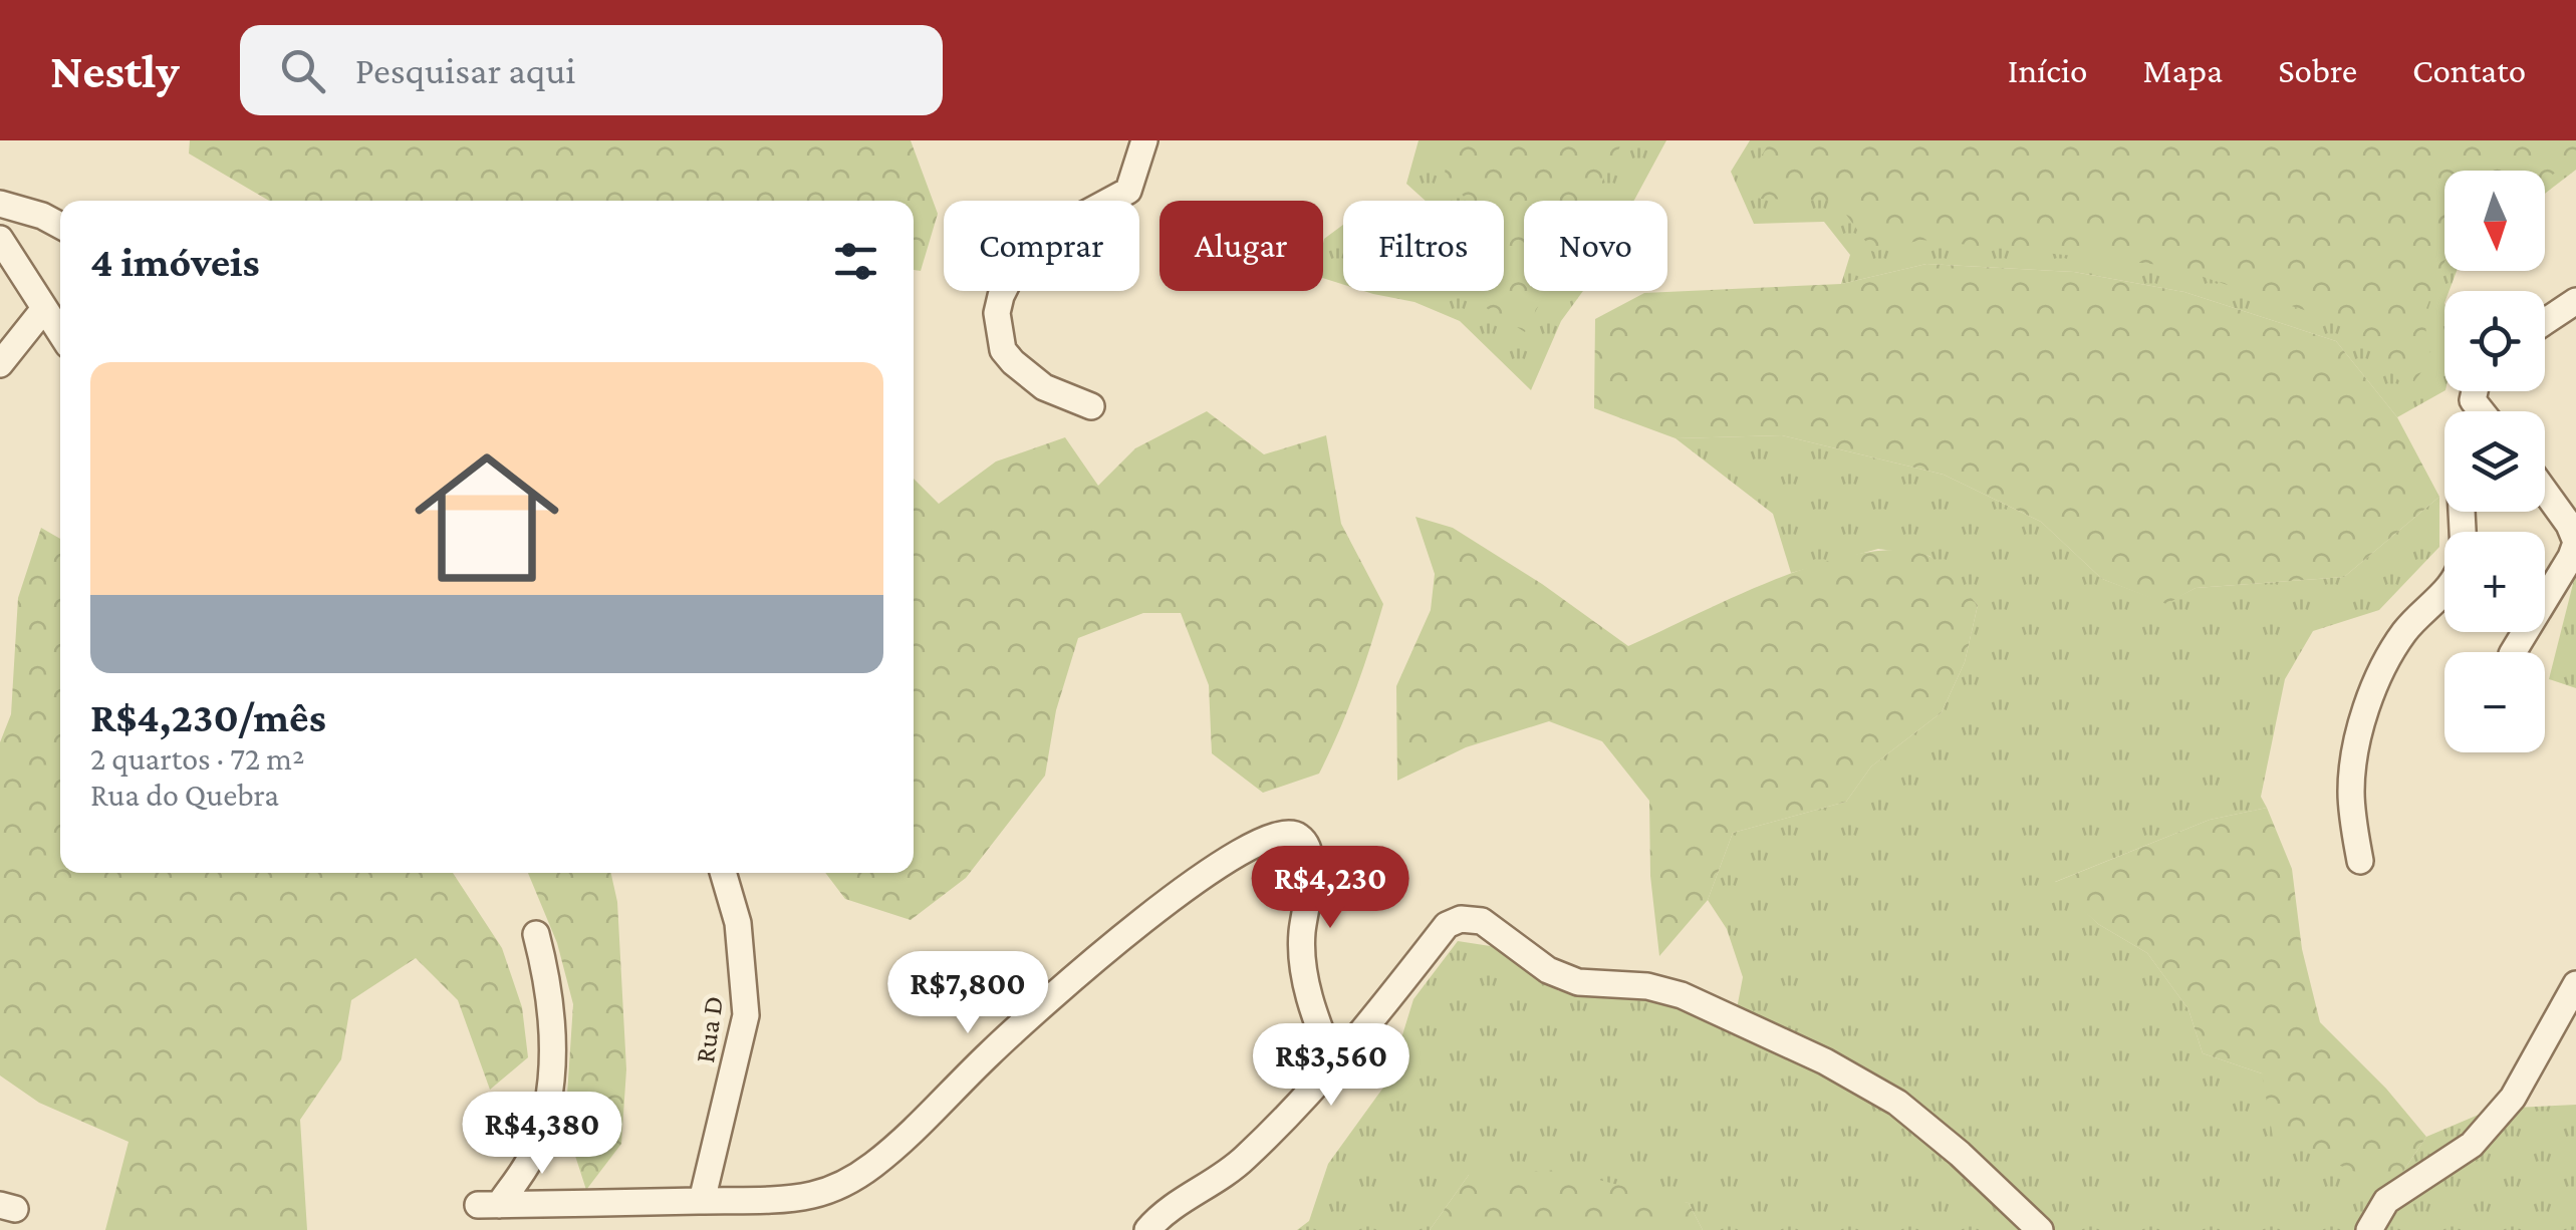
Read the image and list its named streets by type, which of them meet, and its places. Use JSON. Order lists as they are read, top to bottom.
{
  "streets": {
    "street": ["Rua D"]
  },
  "north": "bottom",
  "page": {
    "header": "Nestly",
    "search": "Pesquisar aqui",
    "nav": [
      "Início",
      "Mapa",
      "Sobre",
      "Contato"
    ],
    "map_buttons": ["+", "−"],
    "chip": [
      "Comprar",
      "Alugar",
      "Filtros",
      "Novo"
    ],
    "heading": "4 imóveis",
    "list": [
      {
        "name": "R$4,230/mês",
        "note": "2 quartos · 72 m² · Rua do Quebra"
      }
    ],
    "price": [
      "R$4,230",
      "R$7,800",
      "R$3,560",
      "R$4,380"
    ]
  }
}
